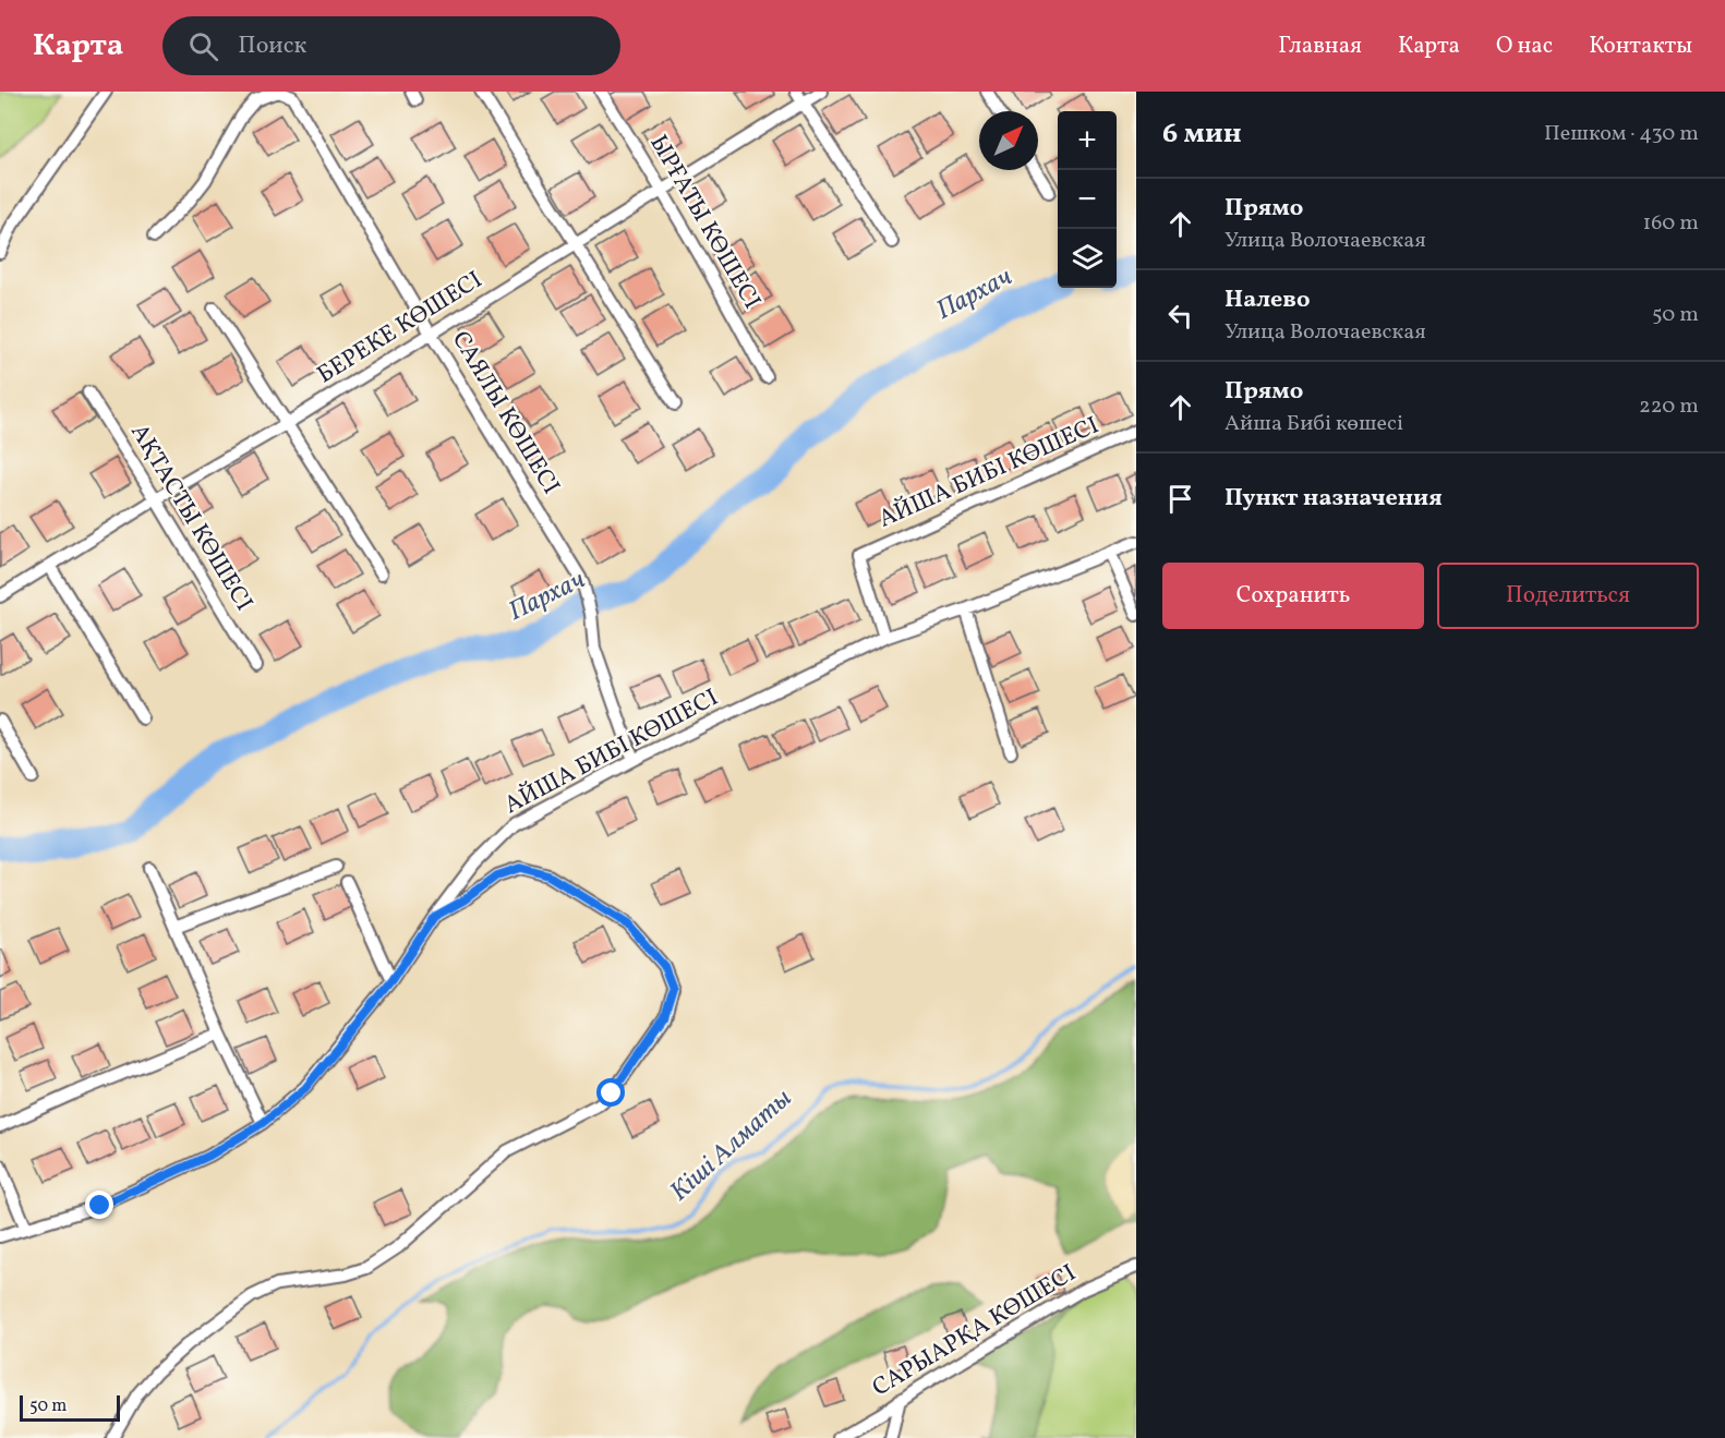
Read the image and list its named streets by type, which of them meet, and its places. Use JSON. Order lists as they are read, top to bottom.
{
  "streets": {
    "street": [
      "ЫРҒАТЫ КӨШЕСІ",
      "БЕРЕКЕ КӨШЕСІ",
      "САЯЛЫ КӨШЕСІ",
      "АЙША БИБІ КӨШЕСІ",
      "АҚТАСТЫ КӨШЕСІ",
      "САРЫАРҚА КӨШЕСІ"
    ]
  },
  "crossings": [
    ["ЫРҒАТЫ КӨШЕСІ", "БЕРЕКЕ КӨШЕСІ"],
    ["БЕРЕКЕ КӨШЕСІ", "САЯЛЫ КӨШЕСІ"],
    ["БЕРЕКЕ КӨШЕСІ", "АҚТАСТЫ КӨШЕСІ"],
    ["САЯЛЫ КӨШЕСІ", "АЙША БИБІ КӨШЕСІ"]
  ],
  "water": ["Пархач", "Кіші Алматы"],
  "scale_bar": "50 m",
  "north": "top right",
  "page": {
    "header": "Карта",
    "search": "Поиск",
    "nav": [
      "Главная",
      "Карта",
      "О нас",
      "Контакты"
    ],
    "heading": ["6 мин", "Пешком · 430 m"],
    "map_buttons": ["+", "−"],
    "list": [
      ["Прямо", "Улица Волочаевская", "160 m"],
      ["Налево", "Улица Волочаевская", "50 m"],
      ["Прямо", "Айша Бибі көшесі", "220 m"],
      "Пункт назначения"
    ],
    "buttons": ["Сохранить", "Поделиться"],
    "scale": "50 m"
  }
}
